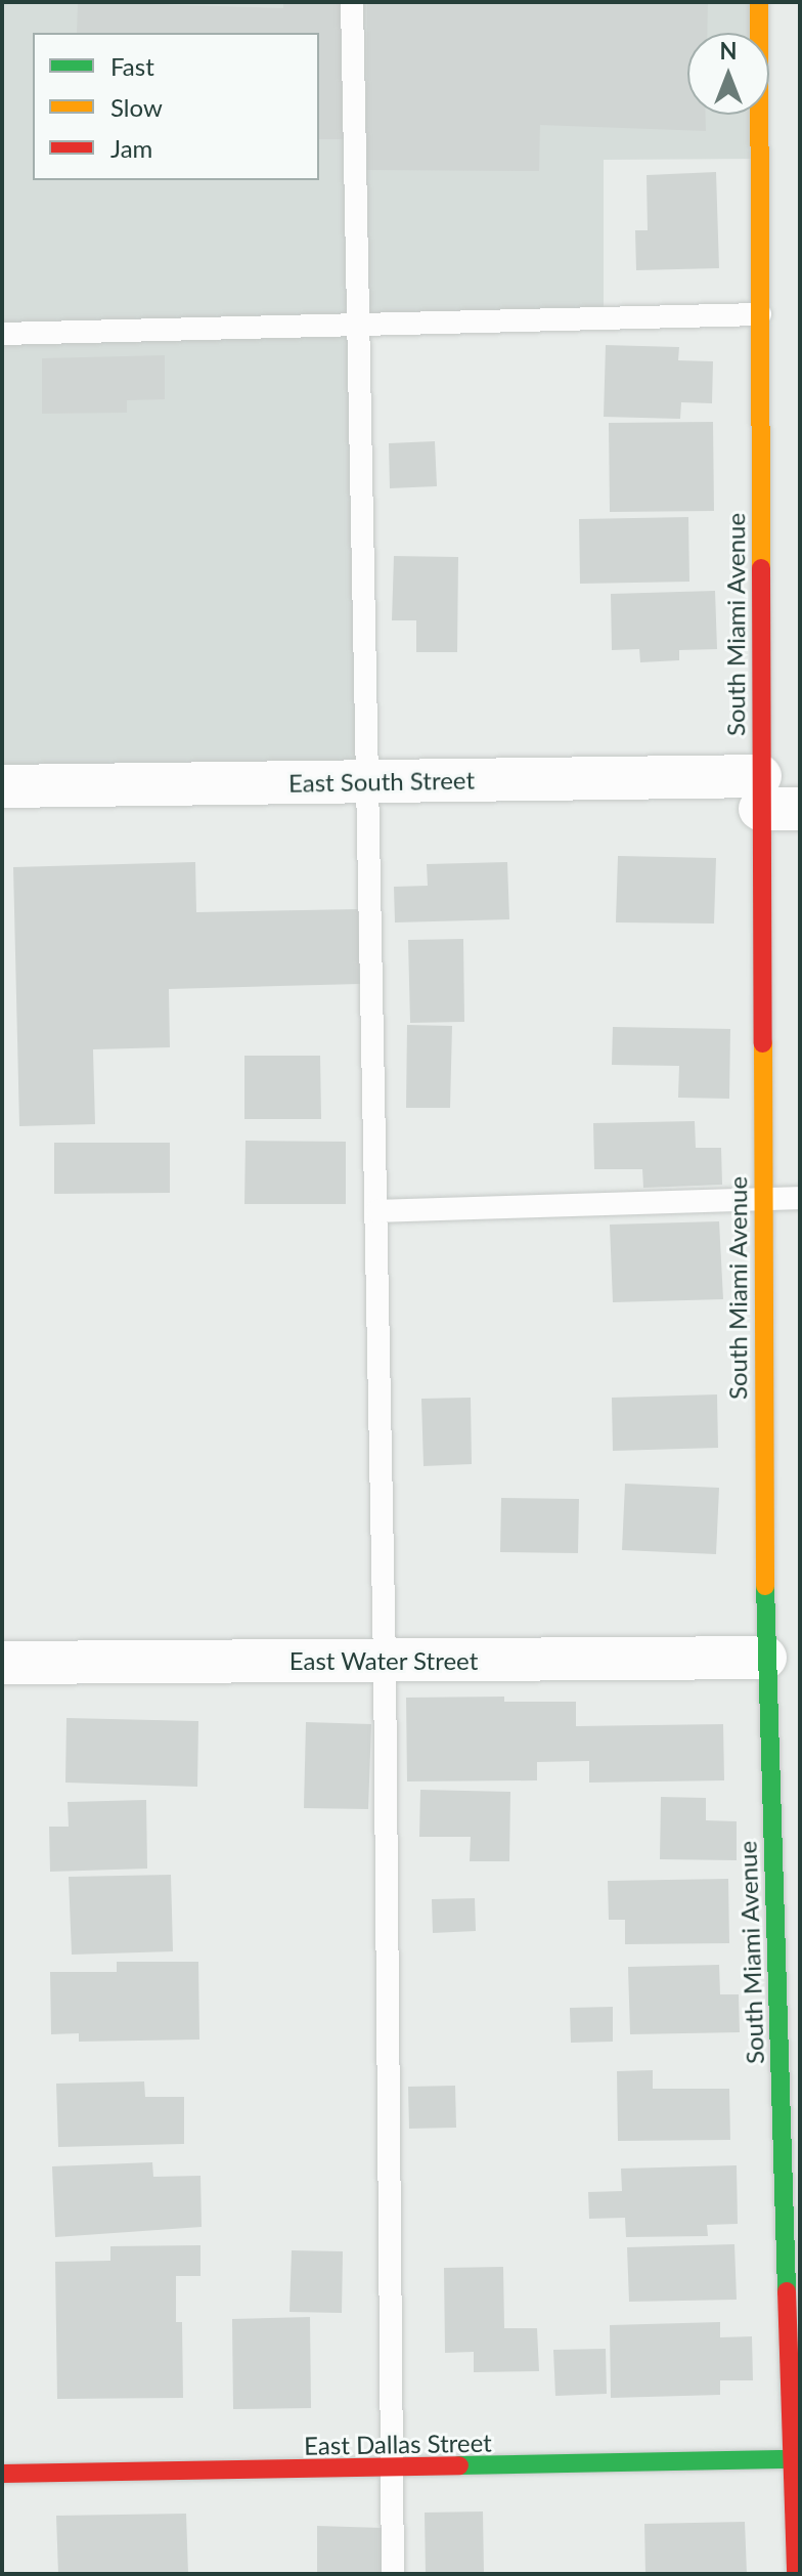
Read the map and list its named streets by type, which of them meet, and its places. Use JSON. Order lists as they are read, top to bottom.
{
  "streets": {
    "street": [
      "South Miami Avenue",
      "East South Street",
      "East Water Street",
      "East Dallas Street"
    ]
  },
  "crossings": [
    ["South Miami Avenue", "East South Street"],
    ["South Miami Avenue", "East Water Street"],
    ["South Miami Avenue", "East Dallas Street"]
  ],
  "legend": ["Fast", "Slow", "Jam"],
  "north": "top"
}
